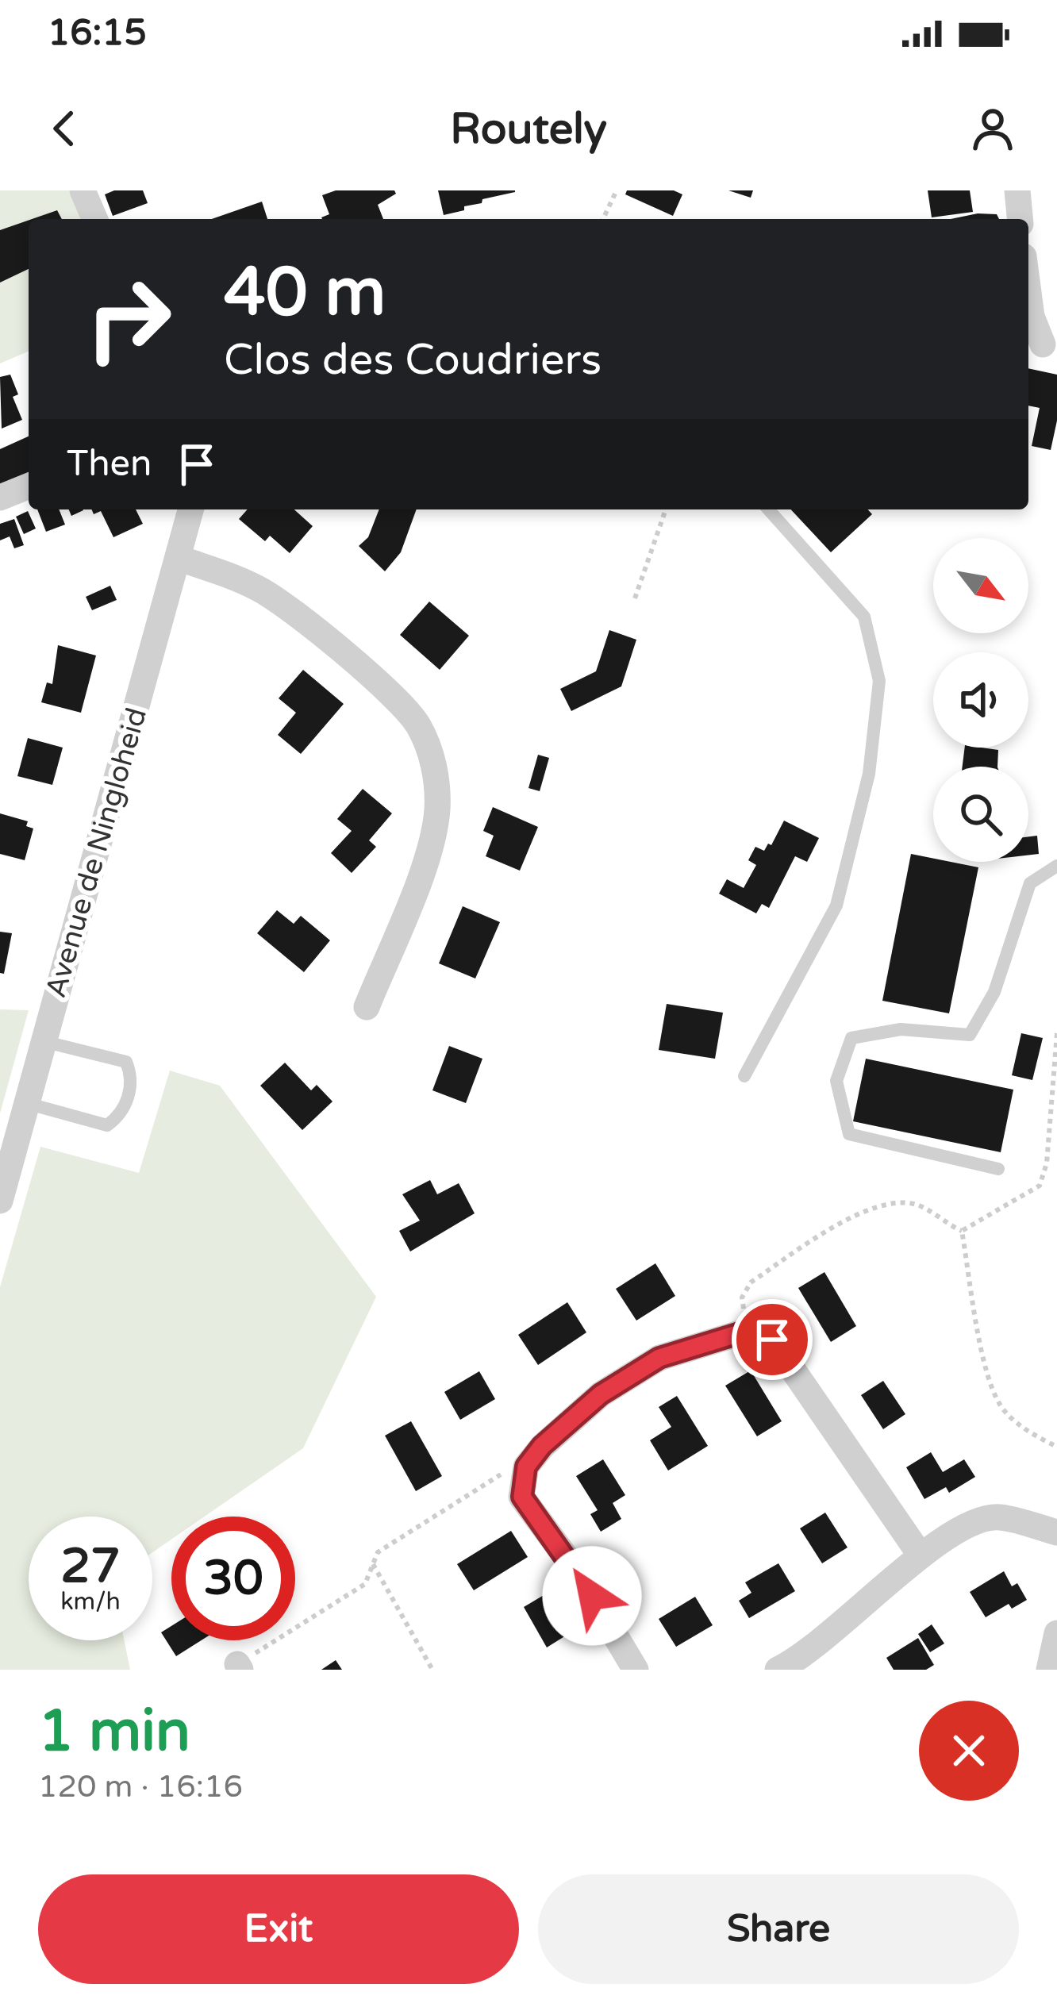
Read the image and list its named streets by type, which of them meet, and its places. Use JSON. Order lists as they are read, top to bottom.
{
  "streets": {
    "street": ["Avenue de Ningloheid"]
  },
  "north": "bottom right",
  "page": {
    "status": "16:15",
    "header": "Routely",
    "turn": ["40 m", "Clos des Coudriers"],
    "then": "Then",
    "speed": "27 km/h",
    "limit": "30",
    "heading": ["1 min", "120 m · 16:16"],
    "buttons": ["Exit", "Share"]
  }
}
